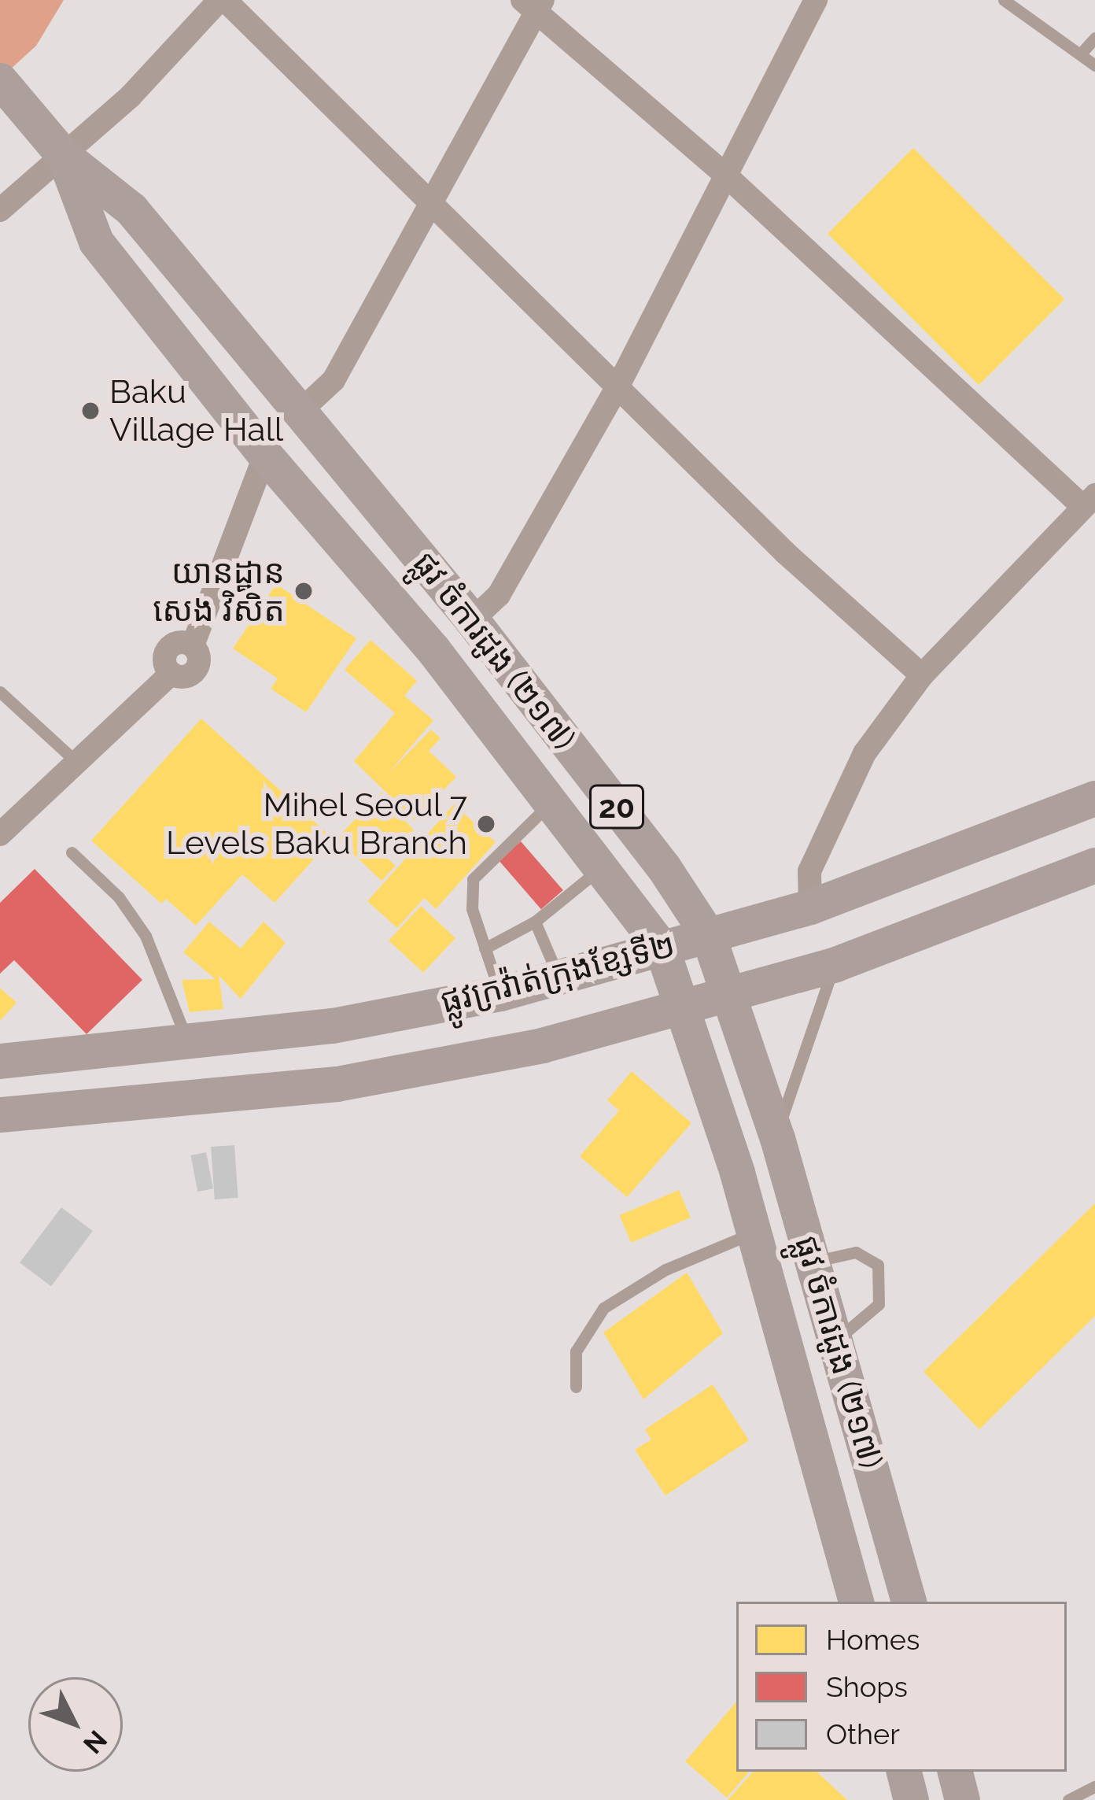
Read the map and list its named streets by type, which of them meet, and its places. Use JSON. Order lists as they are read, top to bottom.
{
  "streets": {
    "main road": ["ផ្លូវ ចំការដូង (២១៧)", "20", "ផ្លូវក្រវ៉ាត់ក្រុងខ្សែទី២"]
  },
  "crossings": [
    ["ផ្លូវ ចំការដូង (២១៧)", "ផ្លូវក្រវ៉ាត់ក្រុងខ្សែទី២"]
  ],
  "places": ["Baku Village Hall", "យានដ្ឋាន សេង វិសិត", "Mihel Seoul 7 Levels Baku Branch"],
  "legend": ["Homes", "Shops", "Other"],
  "north": "bottom right"
}
